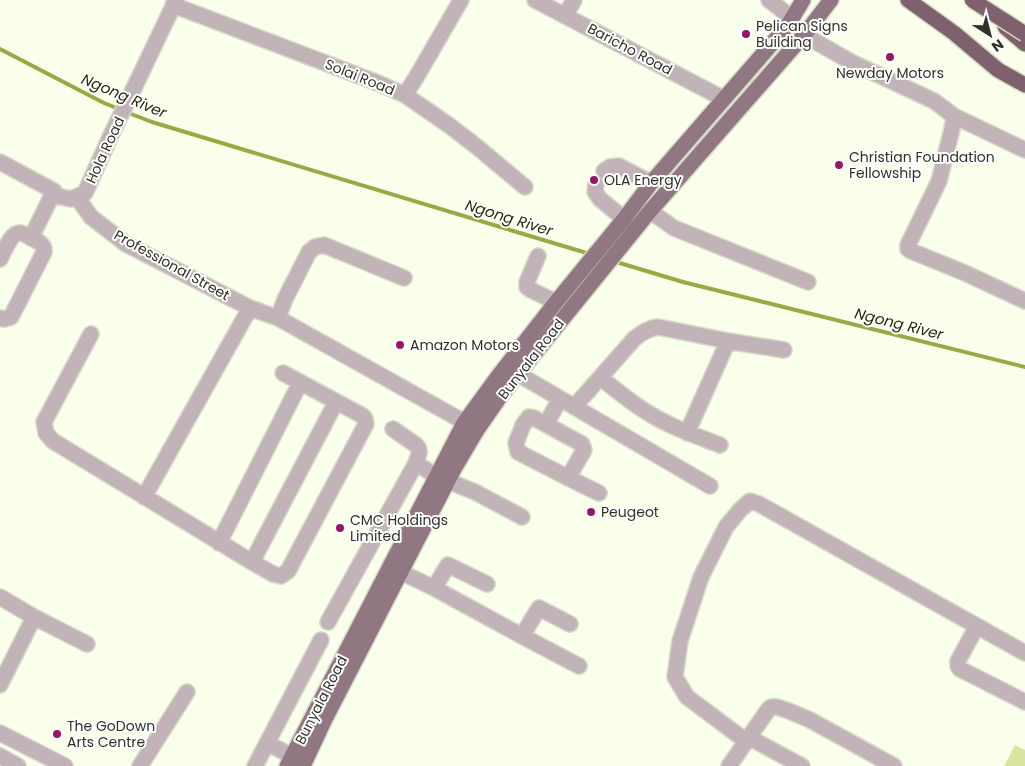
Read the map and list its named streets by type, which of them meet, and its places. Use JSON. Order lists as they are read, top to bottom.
{
  "streets": {
    "main road": ["Bunyala Road"],
    "street": [
      "Baricho Road",
      "Solai Road",
      "Hola Road",
      "Professional Street"
    ]
  },
  "crossings": [
    ["Baricho Road", "Bunyala Road"],
    ["Solai Road", "Hola Road"],
    ["Hola Road", "Professional Street"],
    ["Professional Street", "Bunyala Road"]
  ],
  "water": ["Ngong River"],
  "places": [
    "Pelican Signs Building",
    "Newday Motors",
    "Christian Foundation Fellowship",
    "OLA Energy",
    "Amazon Motors",
    "Peugeot",
    "CMC Holdings Limited",
    "The GoDown Arts Centre"
  ],
  "north": "bottom right"
}
